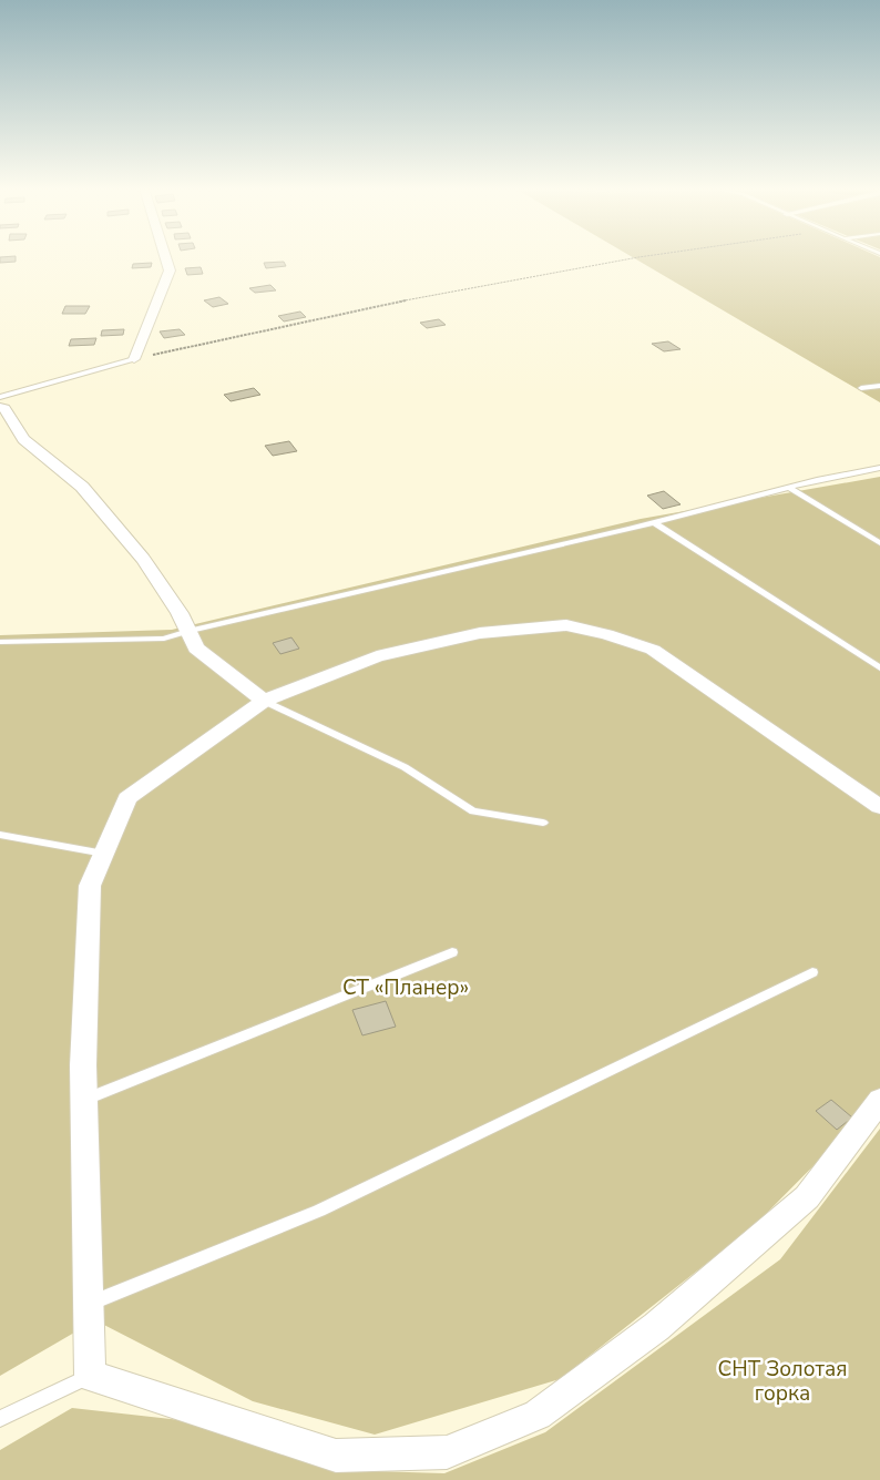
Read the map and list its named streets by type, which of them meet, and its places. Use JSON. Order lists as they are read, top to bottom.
{
  "parks": ["СТ «Планер»", "СНТ Золотая горка"]
}
